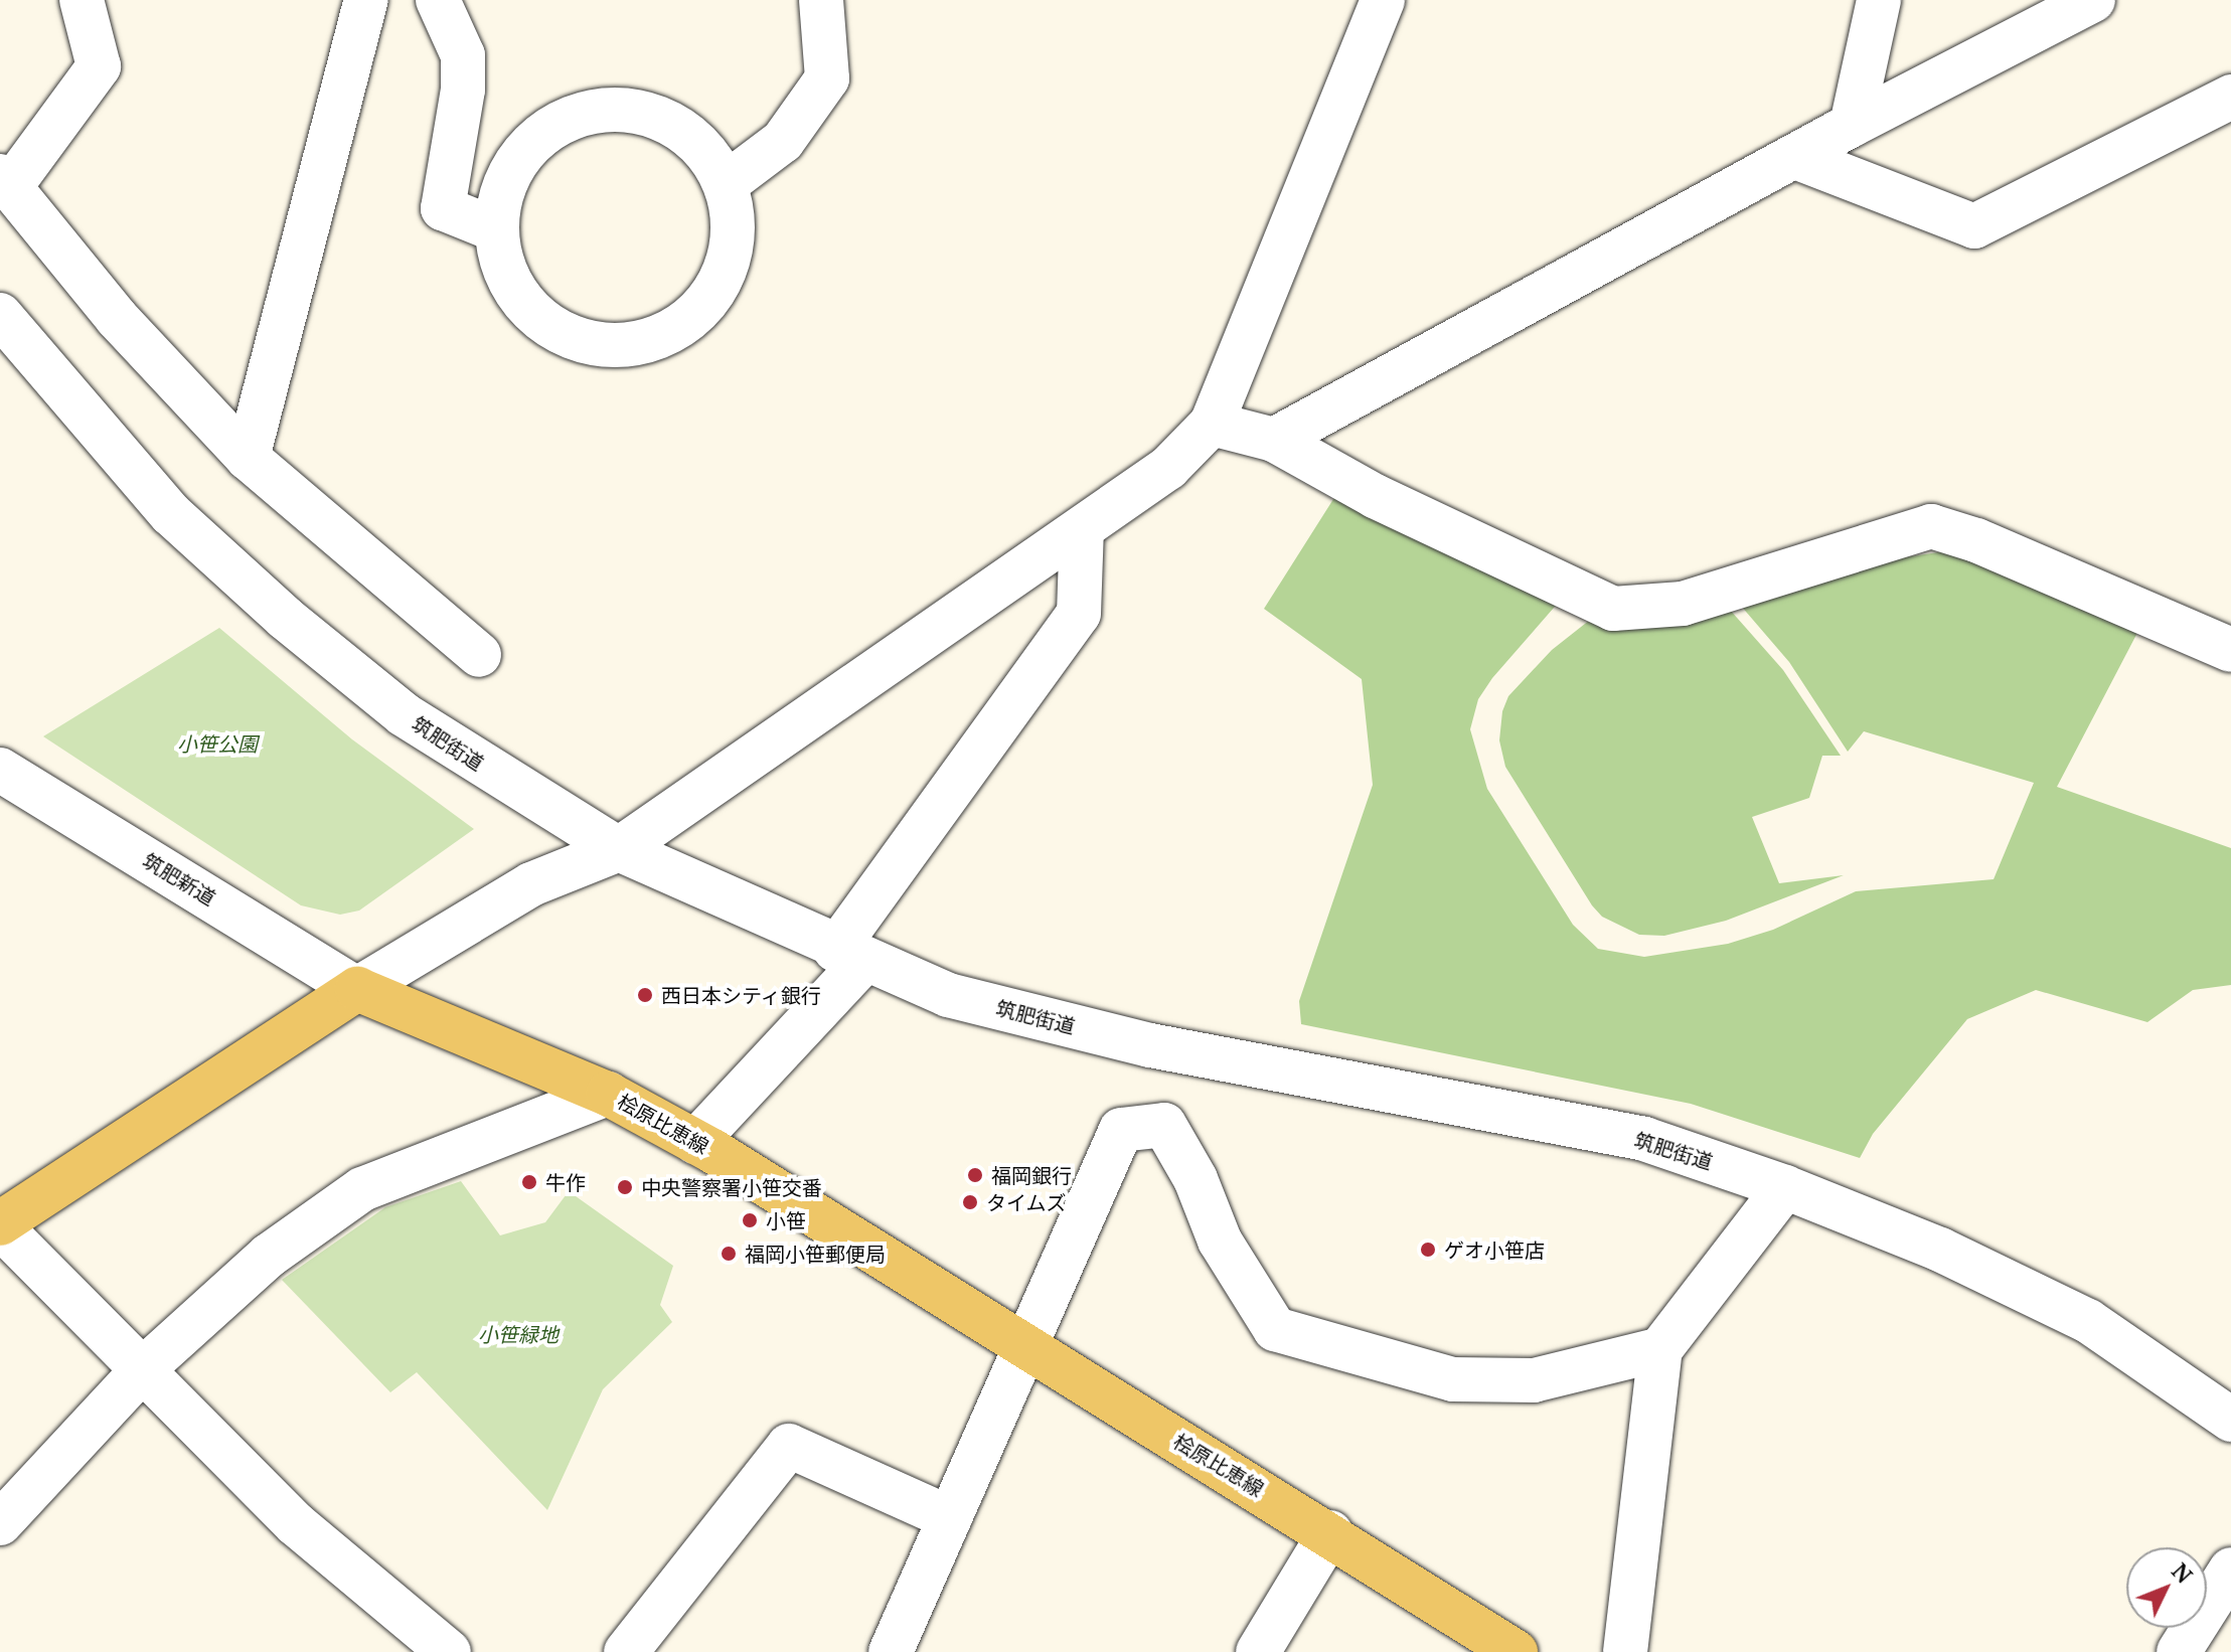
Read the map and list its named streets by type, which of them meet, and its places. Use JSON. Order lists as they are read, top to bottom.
{
  "streets": {
    "main road": ["桧原比恵線"],
    "street": ["筑肥街道", "筑肥新道"]
  },
  "crossings": [
    ["筑肥新道", "桧原比恵線"]
  ],
  "parks": ["小笹公園", "小笹緑地"],
  "places": [
    "西日本シティ銀行",
    "福岡銀行",
    "牛作",
    "中央警察署小笹交番",
    "タイムズ",
    "小笹",
    "ゲオ小笹店",
    "福岡小笹郵便局"
  ],
  "north": "top right"
}
